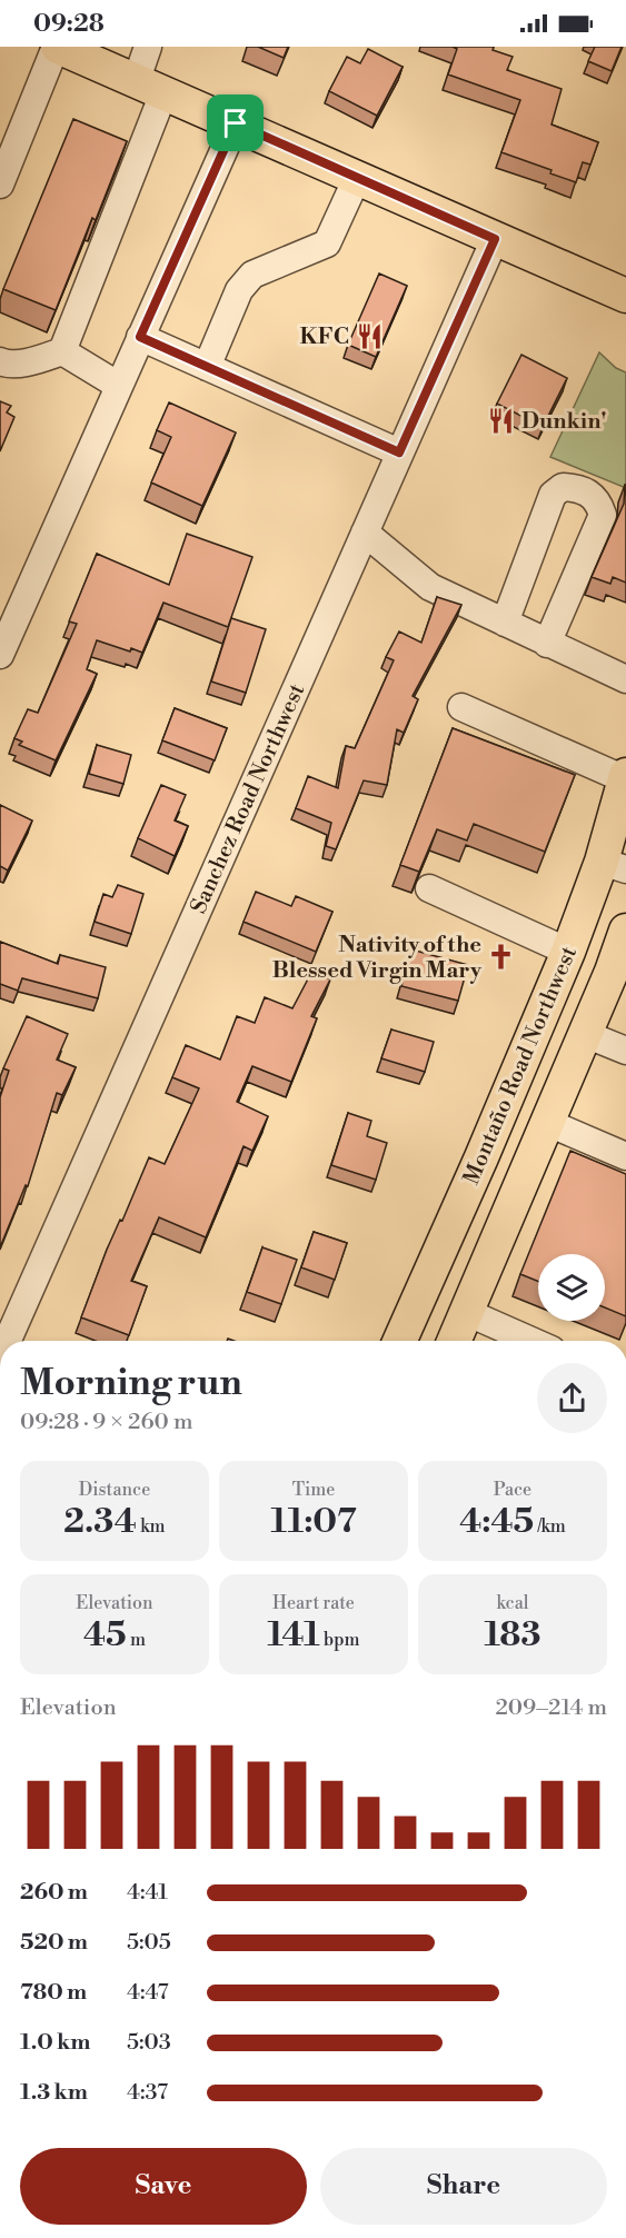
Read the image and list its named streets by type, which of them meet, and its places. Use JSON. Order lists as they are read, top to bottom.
{
  "streets": {
    "main road": ["Montaño Road Northwest"],
    "street": ["Sanchez Road Northwest"]
  },
  "places": {
    "restaurant": ["KFC", "Dunkin'"],
    "church": ["Nativity of the Blessed Virgin Mary"]
  },
  "page": {
    "status": "09:28",
    "heading": ["Morning run", "09:28 · 9 × 260 m"],
    "stats": [
      ["Distance", "2.34 km"],
      ["Time", "11:07"],
      ["Pace", "4:45 /km"],
      ["Elevation", "45 m"],
      ["Heart rate", "141 bpm"],
      ["kcal", "183"]
    ],
    "chart": ["Elevation", "209–214 m"],
    "list": [
      {
        "name": "260 m",
        "note": "4:41"
      },
      {
        "name": "520 m",
        "note": "5:05"
      },
      {
        "name": "780 m",
        "note": "4:47"
      },
      {
        "name": "1.0 km",
        "note": "5:03"
      },
      {
        "name": "1.3 km",
        "note": "4:37"
      }
    ],
    "buttons": ["Save", "Share"]
  }
}
